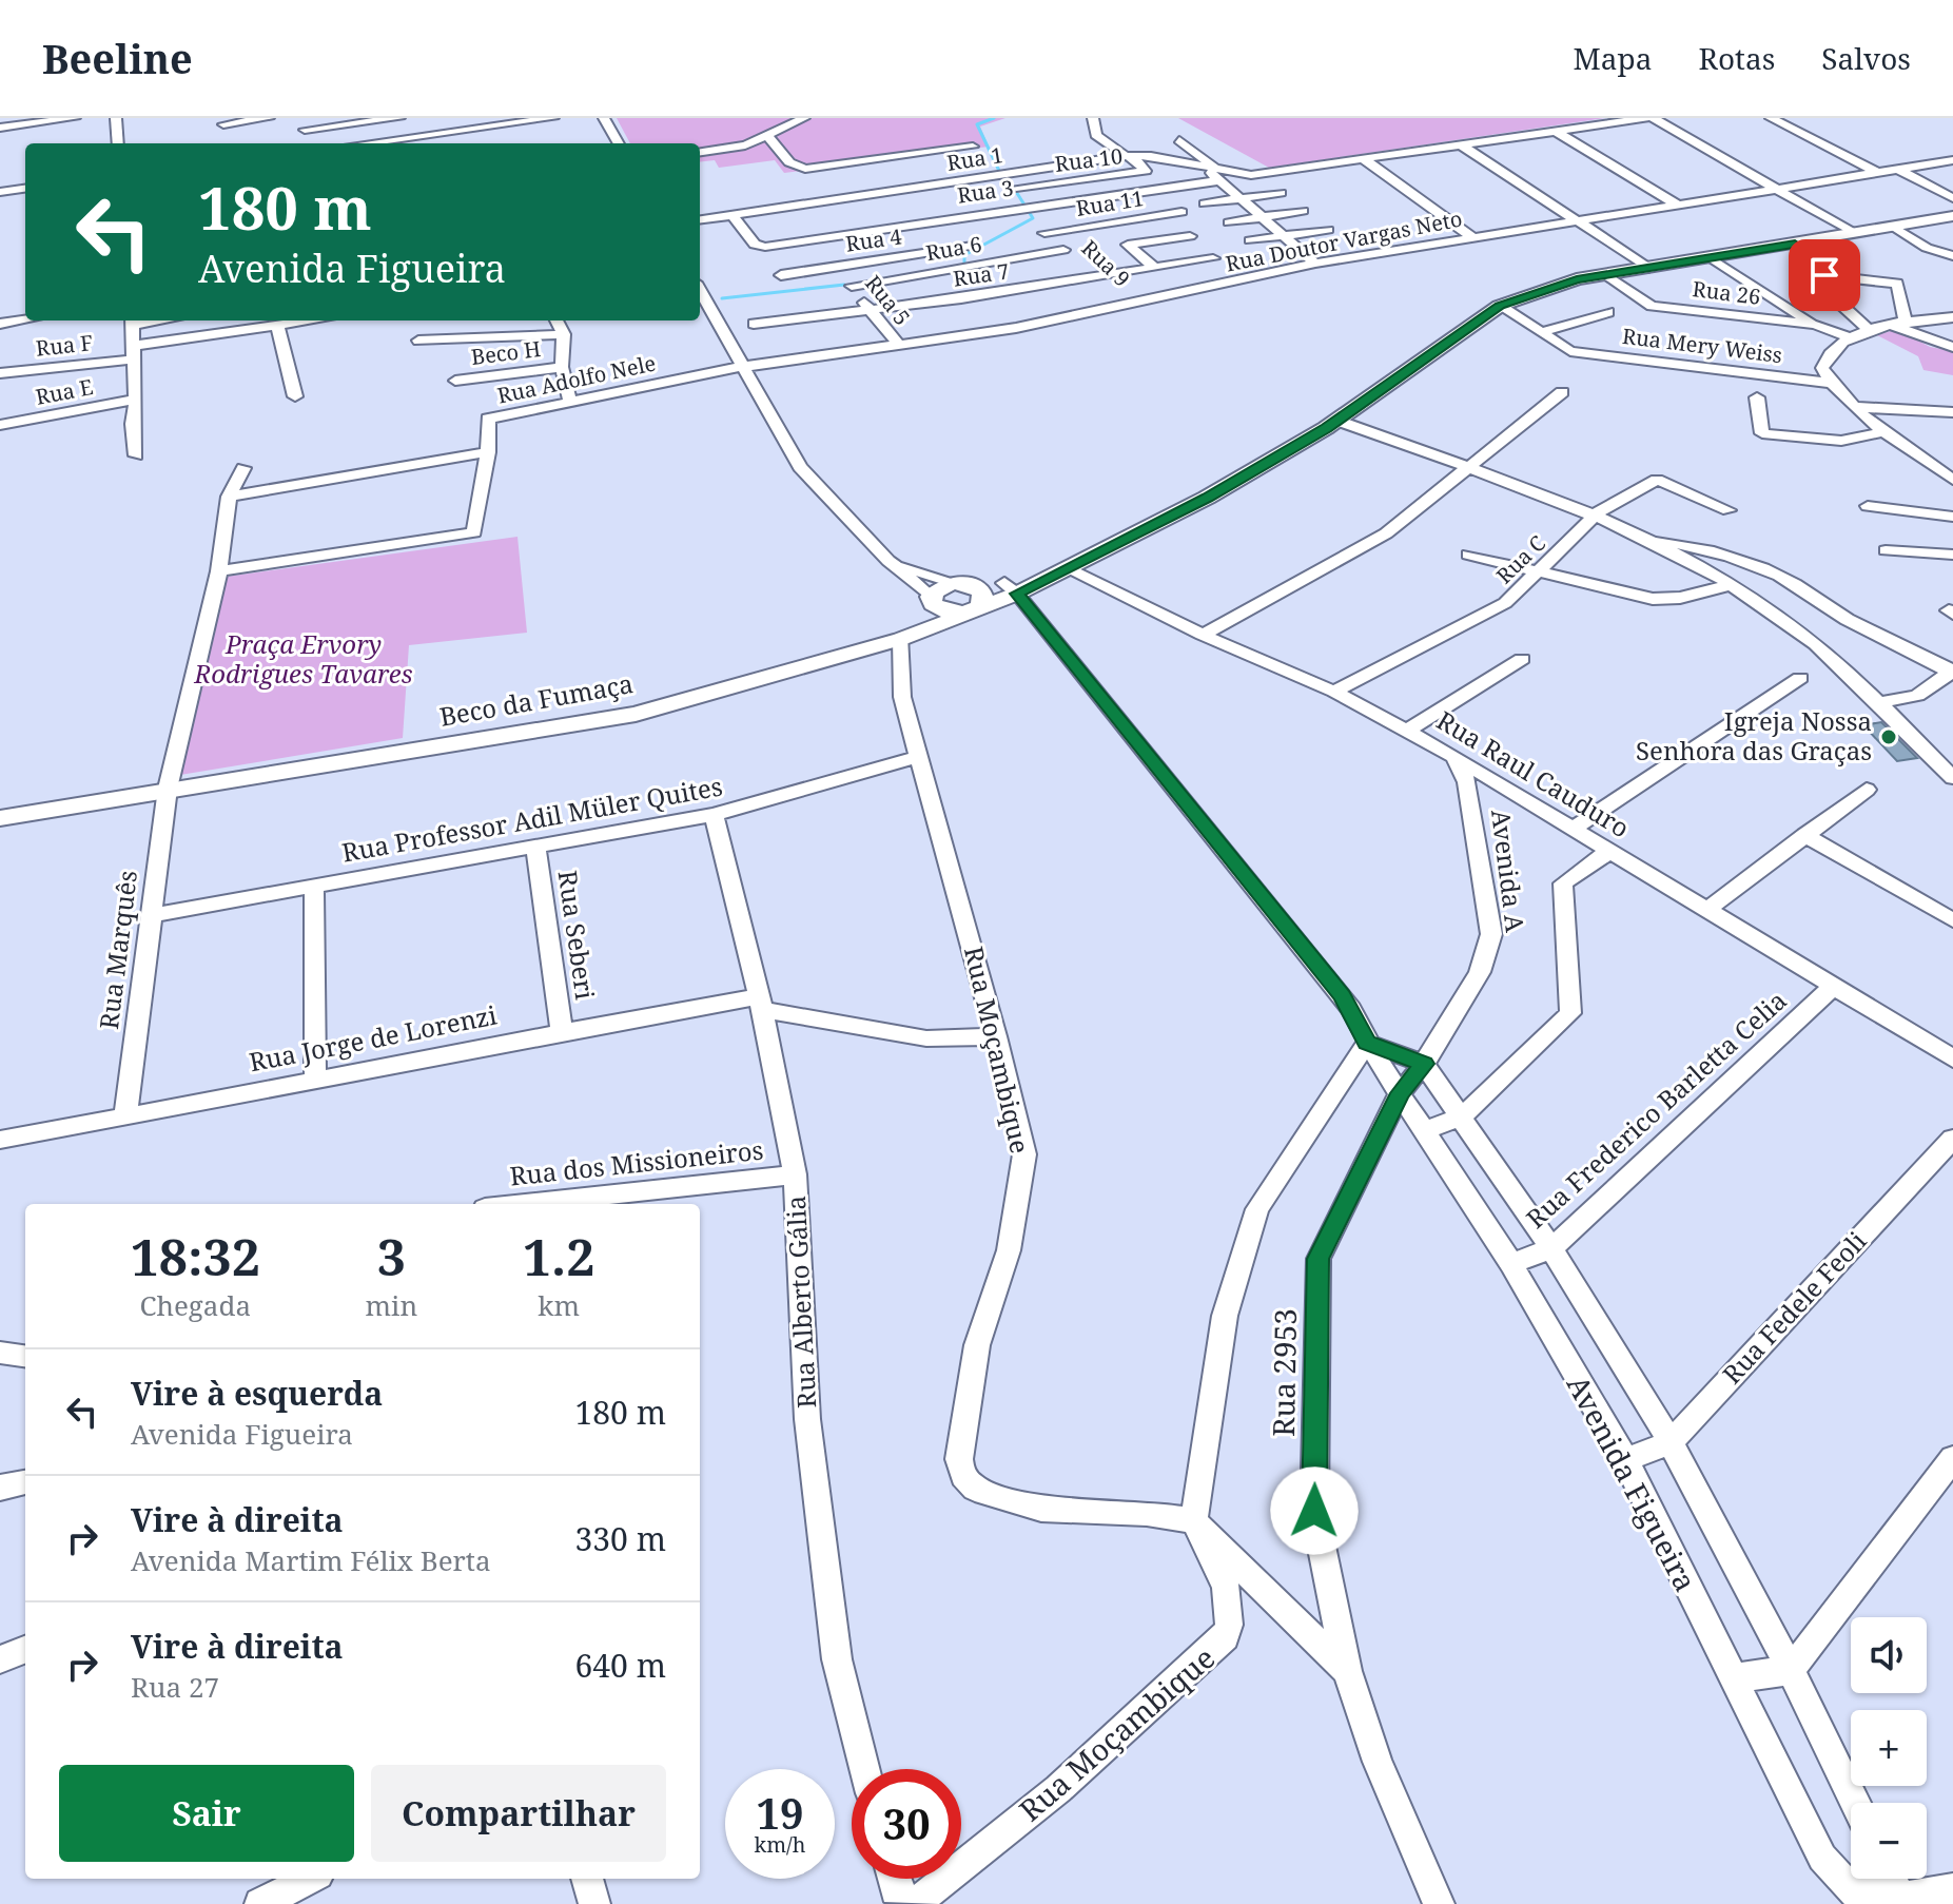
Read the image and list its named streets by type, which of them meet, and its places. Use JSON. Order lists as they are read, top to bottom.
{
  "streets": {
    "main road": ["Beco da Fumaça"],
    "street": [
      "Rua 1",
      "Rua 10",
      "Rua 3",
      "Rua 11",
      "Rua 4",
      "Rua Doutor Vargas Neto",
      "Rua 6",
      "Rua 9",
      "Rua 7",
      "Rua 26",
      "Rua 5",
      "Rua F",
      "Rua Mery Weiss",
      "Beco H",
      "Rua Adolfo Nele",
      "Rua E",
      "Rua C",
      "Rua Raul Cauduro",
      "Rua Professor Adil Müler Quites",
      "Avenida A",
      "Rua Seberi",
      "Rua Marquês",
      "Rua Jorge de Lorenzi",
      "Rua Moçambique",
      "Rua Frederico Barletta Celia",
      "Rua dos Missioneiros",
      "Rua Alberto Gália",
      "Rua Fedele Feoli",
      "Rua 2953",
      "Avenida Figueira"
    ]
  },
  "crossings": [
    ["Rua 1", "Rua 10"],
    ["Rua 1", "Rua 3"],
    ["Rua 3", "Rua 9"],
    ["Rua 3", "Rua 5"],
    ["Rua 11", "Rua 9"],
    ["Rua 4", "Rua 5"],
    ["Rua Doutor Vargas Neto", "Rua 9"],
    ["Rua Doutor Vargas Neto", "Rua 7"],
    ["Rua Doutor Vargas Neto", "Rua 5"],
    ["Rua Doutor Vargas Neto", "Rua Adolfo Nele"],
    ["Rua 6", "Rua 9"],
    ["Rua 6", "Rua 5"],
    ["Rua 9", "Rua 7"],
    ["Rua 7", "Rua 5"],
    ["Rua Adolfo Nele", "Rua Marquês"],
    ["Rua C", "Rua Raul Cauduro"],
    ["Beco da Fumaça", "Rua Marquês"],
    ["Beco da Fumaça", "Rua Moçambique"],
    ["Beco da Fumaça", "Avenida Figueira"],
    ["Rua Raul Cauduro", "Avenida A"],
    ["Rua Raul Cauduro", "Rua Frederico Barletta Celia"],
    ["Rua Professor Adil Müler Quites", "Rua Seberi"],
    ["Rua Professor Adil Müler Quites", "Rua Marquês"],
    ["Rua Professor Adil Müler Quites", "Rua Moçambique"],
    ["Rua Professor Adil Müler Quites", "Rua Alberto Gália"],
    ["Avenida A", "Rua 2953"],
    ["Avenida A", "Avenida Figueira"],
    ["Rua Seberi", "Rua Jorge de Lorenzi"],
    ["Rua Marquês", "Rua Jorge de Lorenzi"],
    ["Rua Jorge de Lorenzi", "Rua Moçambique"],
    ["Rua Jorge de Lorenzi", "Rua Alberto Gália"],
    ["Rua Frederico Barletta Celia", "Avenida Figueira"],
    ["Rua dos Missioneiros", "Rua Alberto Gália"],
    ["Rua Fedele Feoli", "Avenida Figueira"],
    ["Rua 2953", "Avenida Figueira"]
  ],
  "parks": ["Praça Ervory Rodrigues Tavares"],
  "places": ["Igreja Nossa Senhora das Graças"],
  "page": {
    "header": "Beeline",
    "nav": ["Mapa", "Rotas", "Salvos"],
    "turn": ["180 m", "Avenida Figueira"],
    "eta": [
      "18:32",
      "Chegada",
      "3",
      "min",
      "1.2",
      "km"
    ],
    "list": [
      {
        "name": "Vire à esquerda",
        "note": "Avenida Figueira",
        "value": "180 m"
      },
      {
        "name": "Vire à direita",
        "note": "Avenida Martim Félix Berta",
        "value": "330 m"
      },
      {
        "name": "Vire à direita",
        "note": "Rua 27",
        "value": "640 m"
      }
    ],
    "map_buttons": ["+", "−"],
    "buttons": ["Sair", "Compartilhar"],
    "speed": "19 km/h",
    "limit": "30"
  }
}
